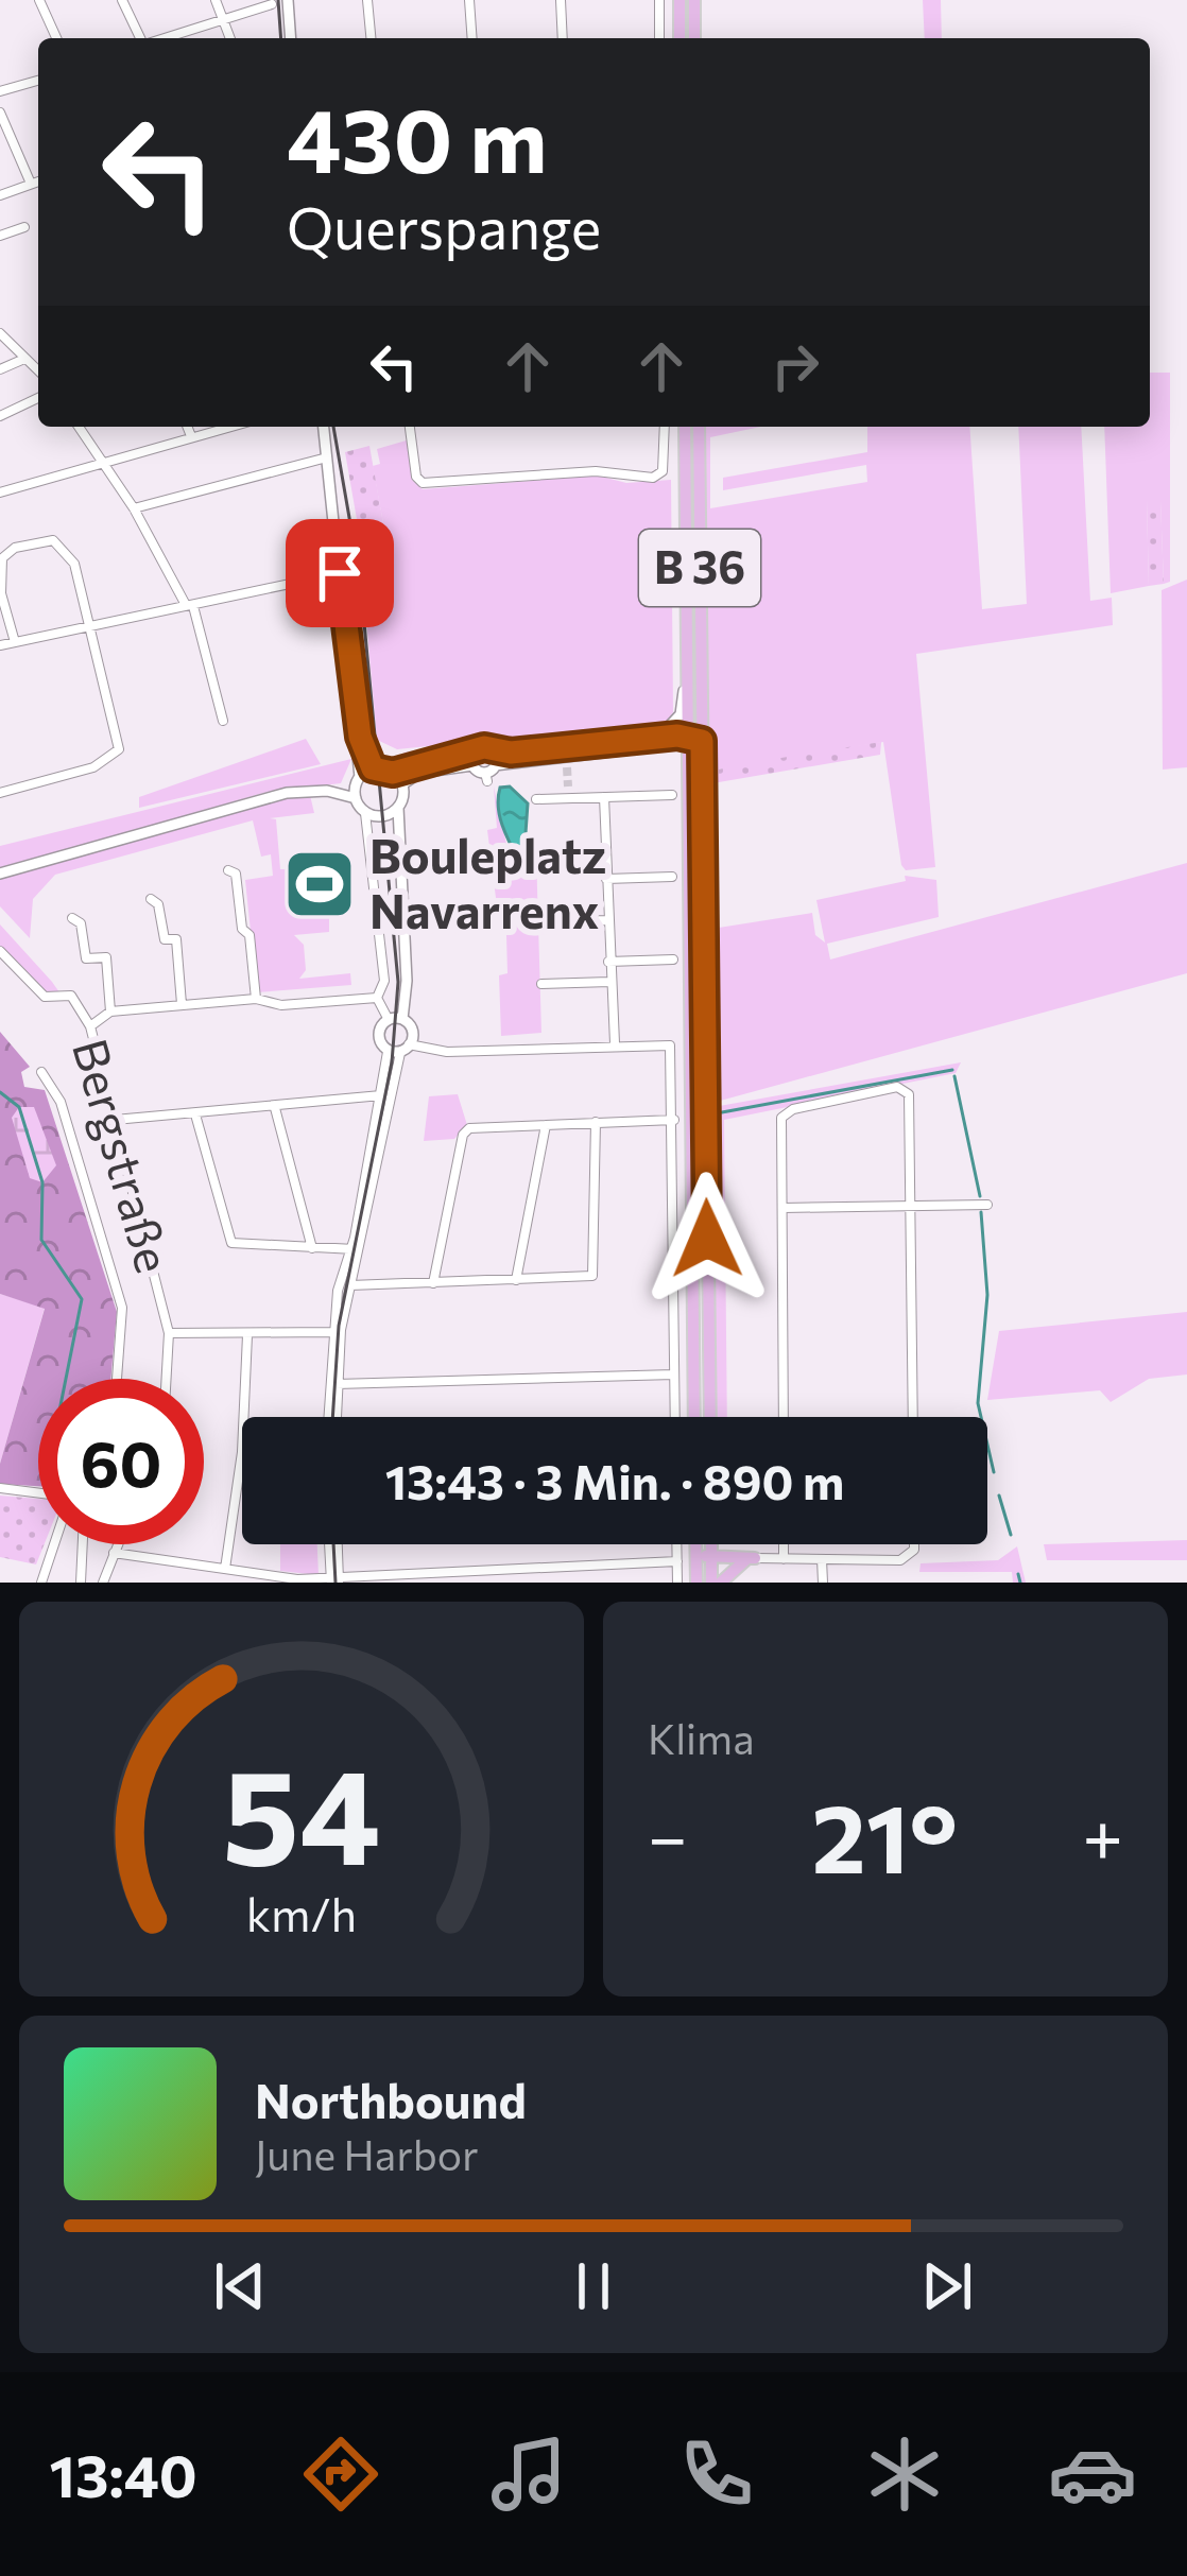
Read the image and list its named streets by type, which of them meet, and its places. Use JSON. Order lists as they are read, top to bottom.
{
  "streets": {
    "main road": ["B 36"],
    "street": ["Bergstraße"]
  },
  "places": {
    "sports": ["Bouleplatz Navarrenx"]
  },
  "page": {
    "turn": ["430 m", "Querspange"],
    "limit": "60",
    "trip": "13:43 · 3 Min. · 890 m",
    "tile": "Klima",
    "heat": ["−", "21°", "+"],
    "song": ["Northbound", "June Harbor"],
    "tabs": "13:40",
    "gauge": ["54", "km/h"]
  }
}
